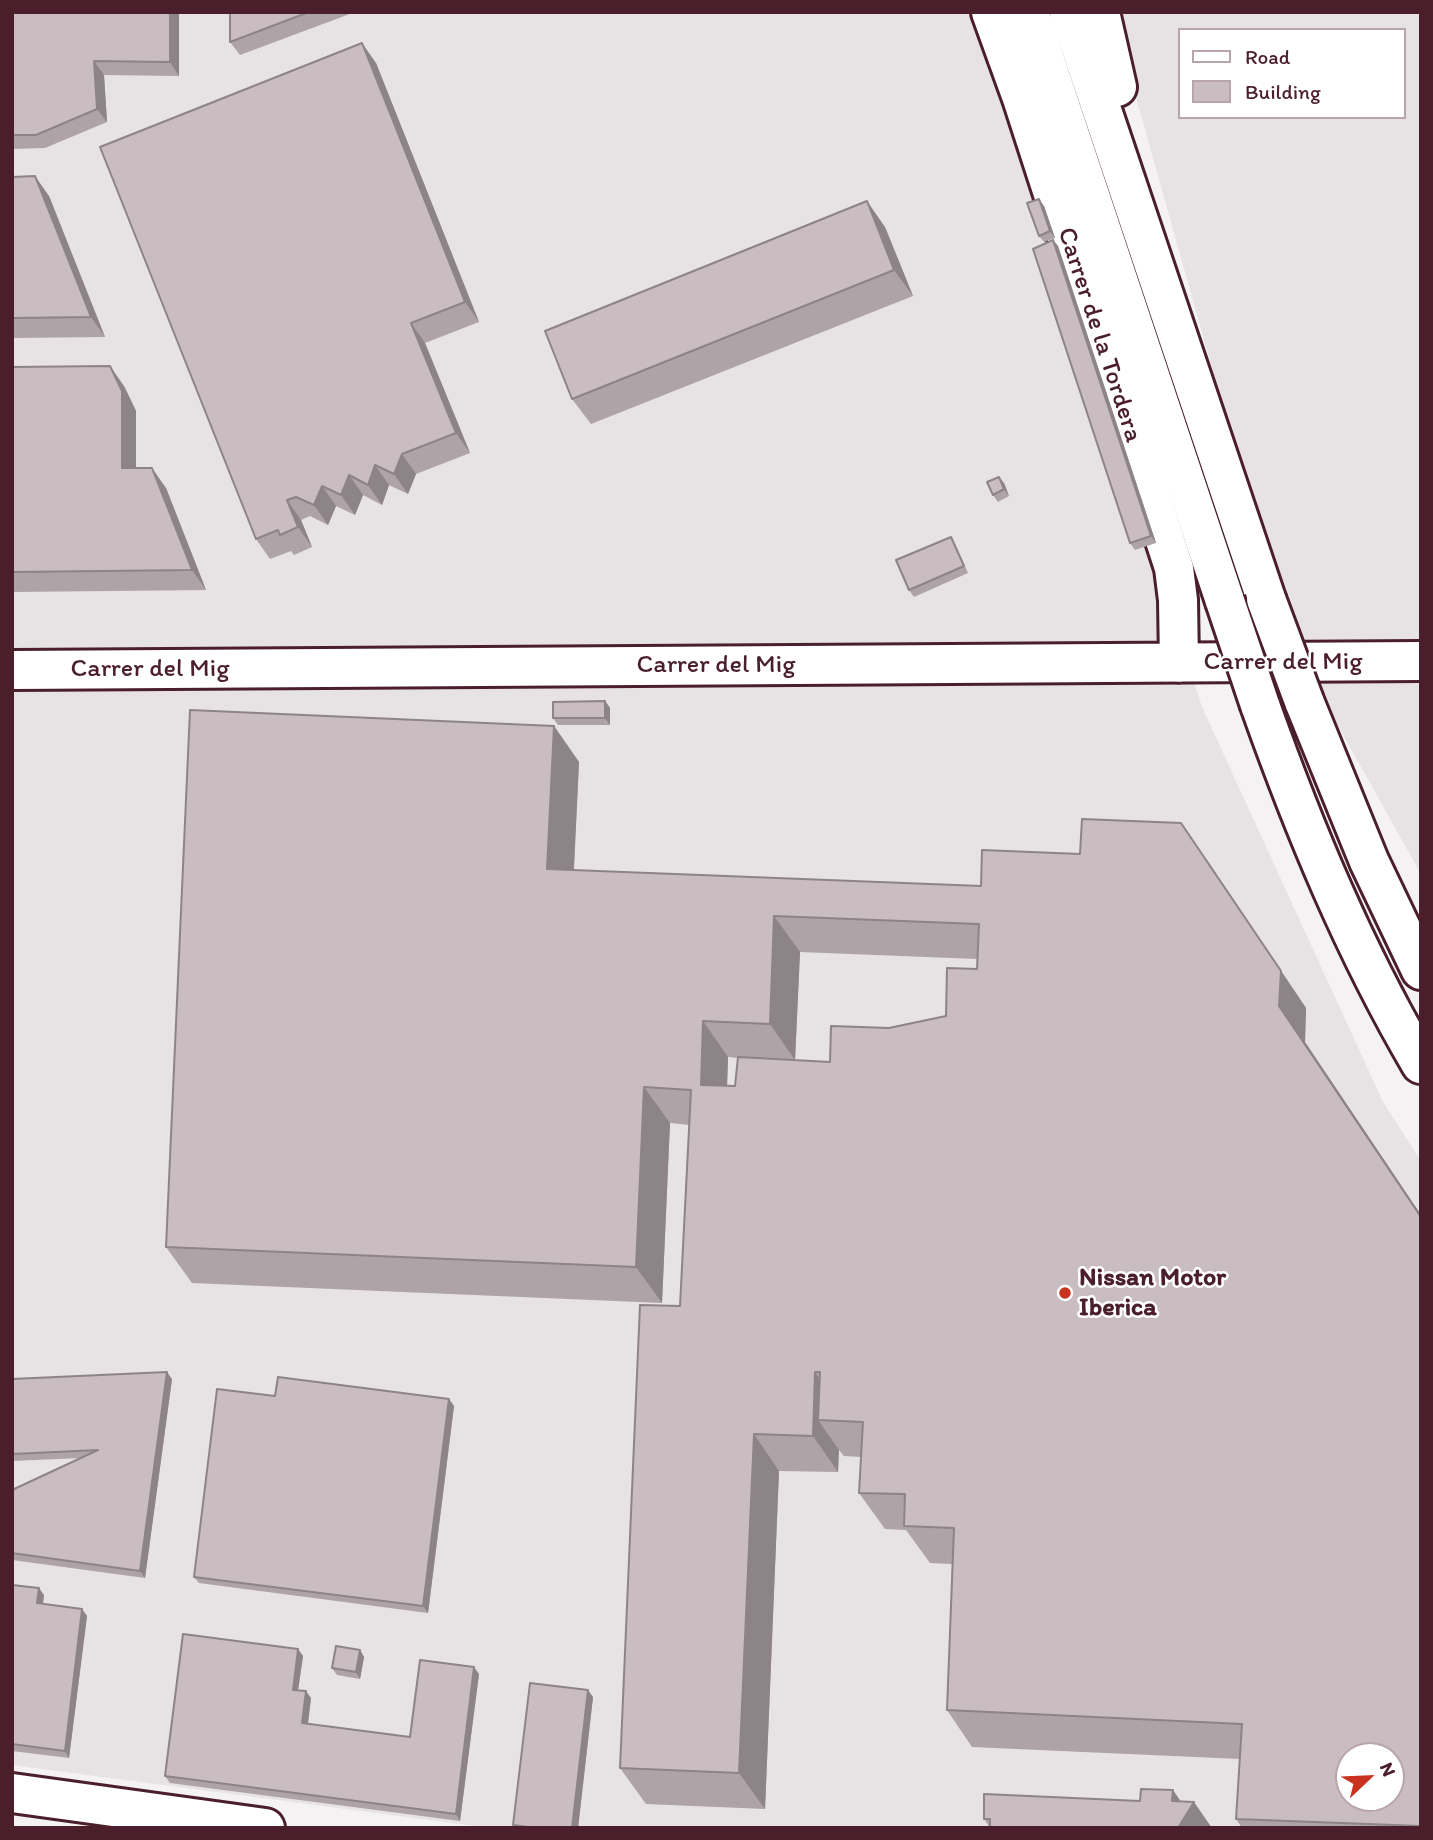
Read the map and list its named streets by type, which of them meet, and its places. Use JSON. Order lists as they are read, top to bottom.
{
  "streets": {
    "main road": ["Carrer de la Tordera", "Carrer del Mig"]
  },
  "crossings": [
    ["Carrer de la Tordera", "Carrer del Mig"]
  ],
  "places": ["Nissan Motor Iberica"],
  "legend": ["Road", "Building"],
  "north": "top right"
}
